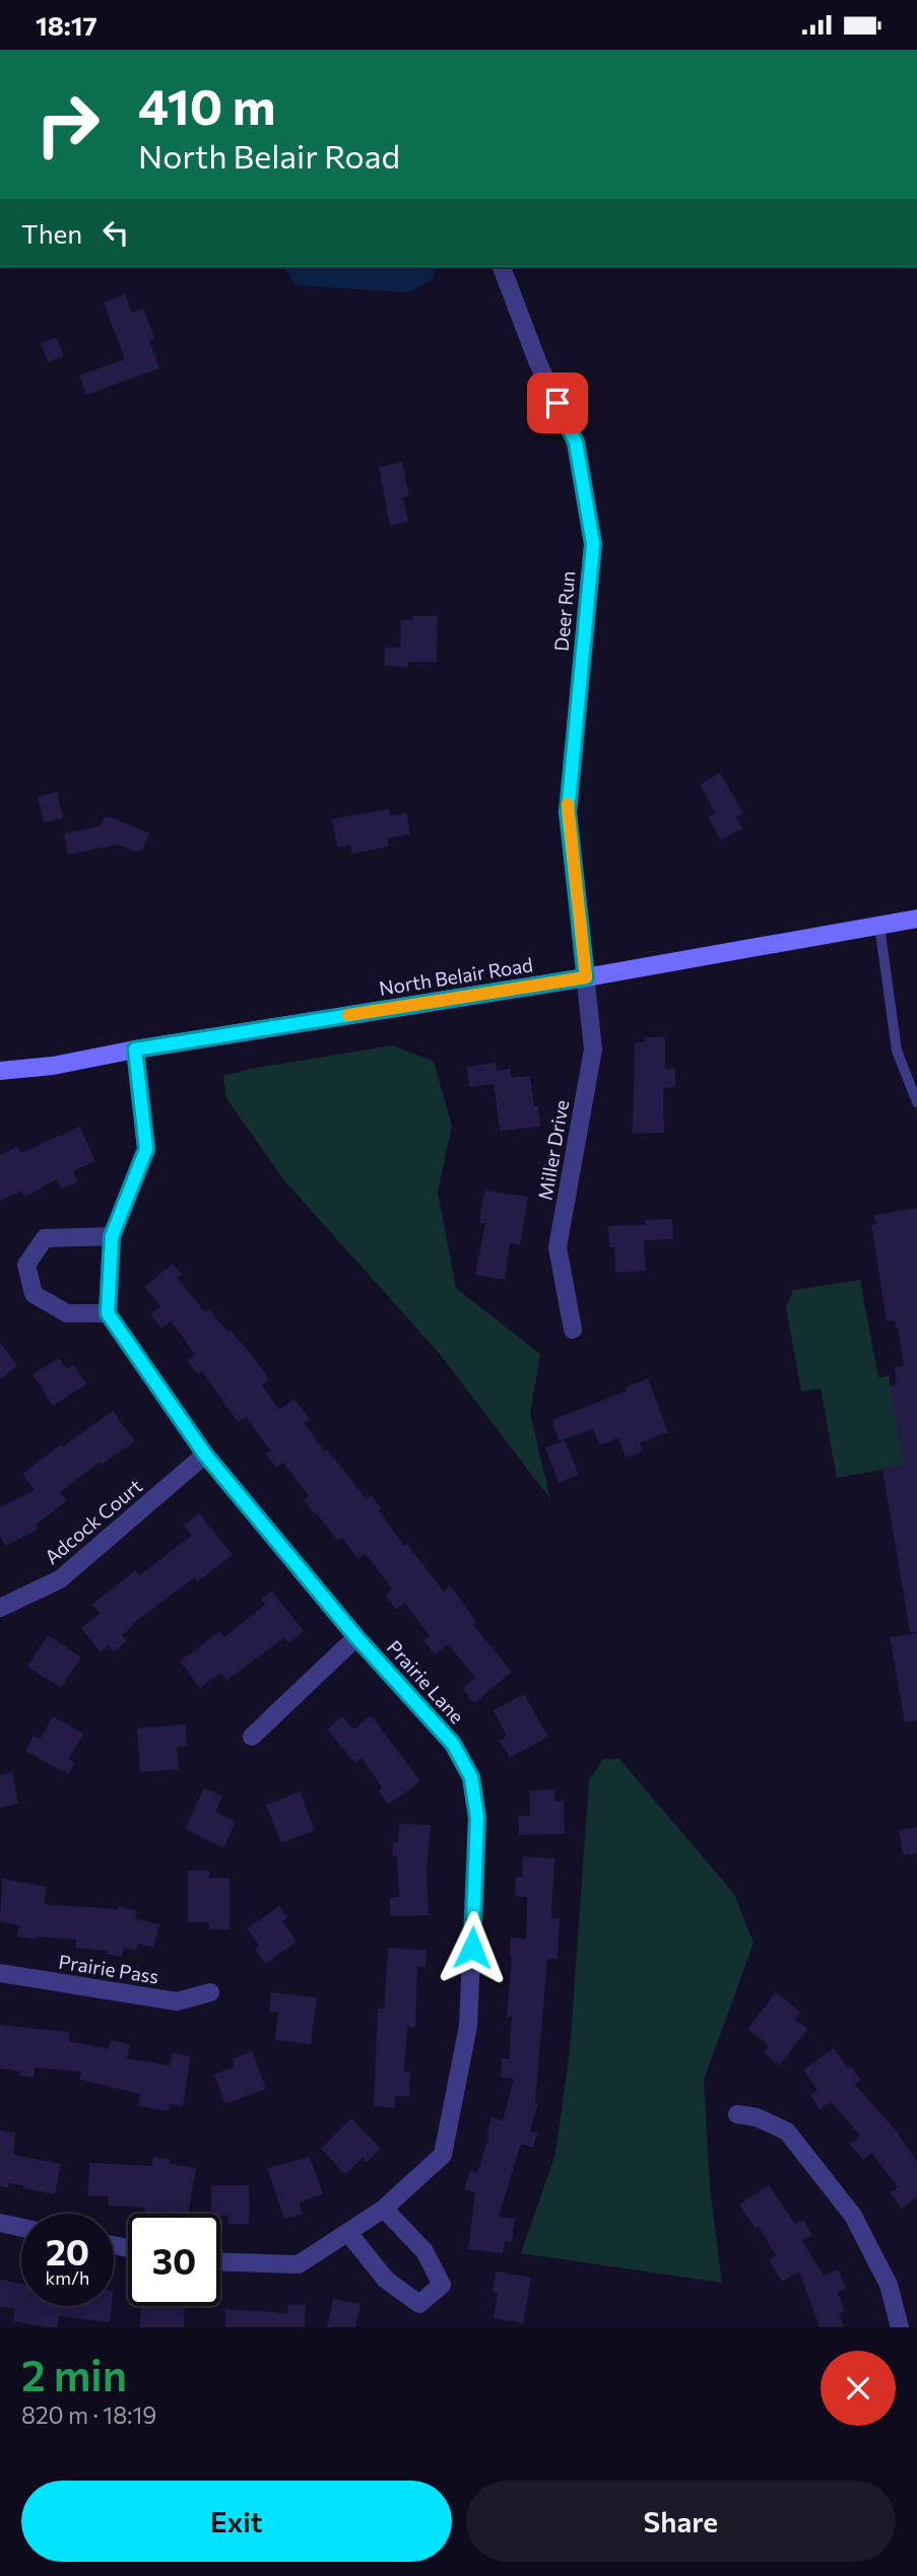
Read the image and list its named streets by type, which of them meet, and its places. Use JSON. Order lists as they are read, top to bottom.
{
  "streets": {
    "street": [
      "Deer Run",
      "North Belair Road",
      "Miller Drive",
      "Adcock Court",
      "Prairie Lane",
      "Prairie Pass"
    ]
  },
  "crossings": [
    ["Deer Run", "North Belair Road"],
    ["Deer Run", "Miller Drive"],
    ["North Belair Road", "Miller Drive"],
    ["Adcock Court", "Prairie Lane"]
  ],
  "page": {
    "status": "18:17",
    "turn": ["410 m", "North Belair Road"],
    "then": "Then",
    "speed": "20 km/h",
    "limit": "30",
    "heading": ["2 min", "820 m · 18:19"],
    "buttons": ["Exit", "Share"]
  }
}
